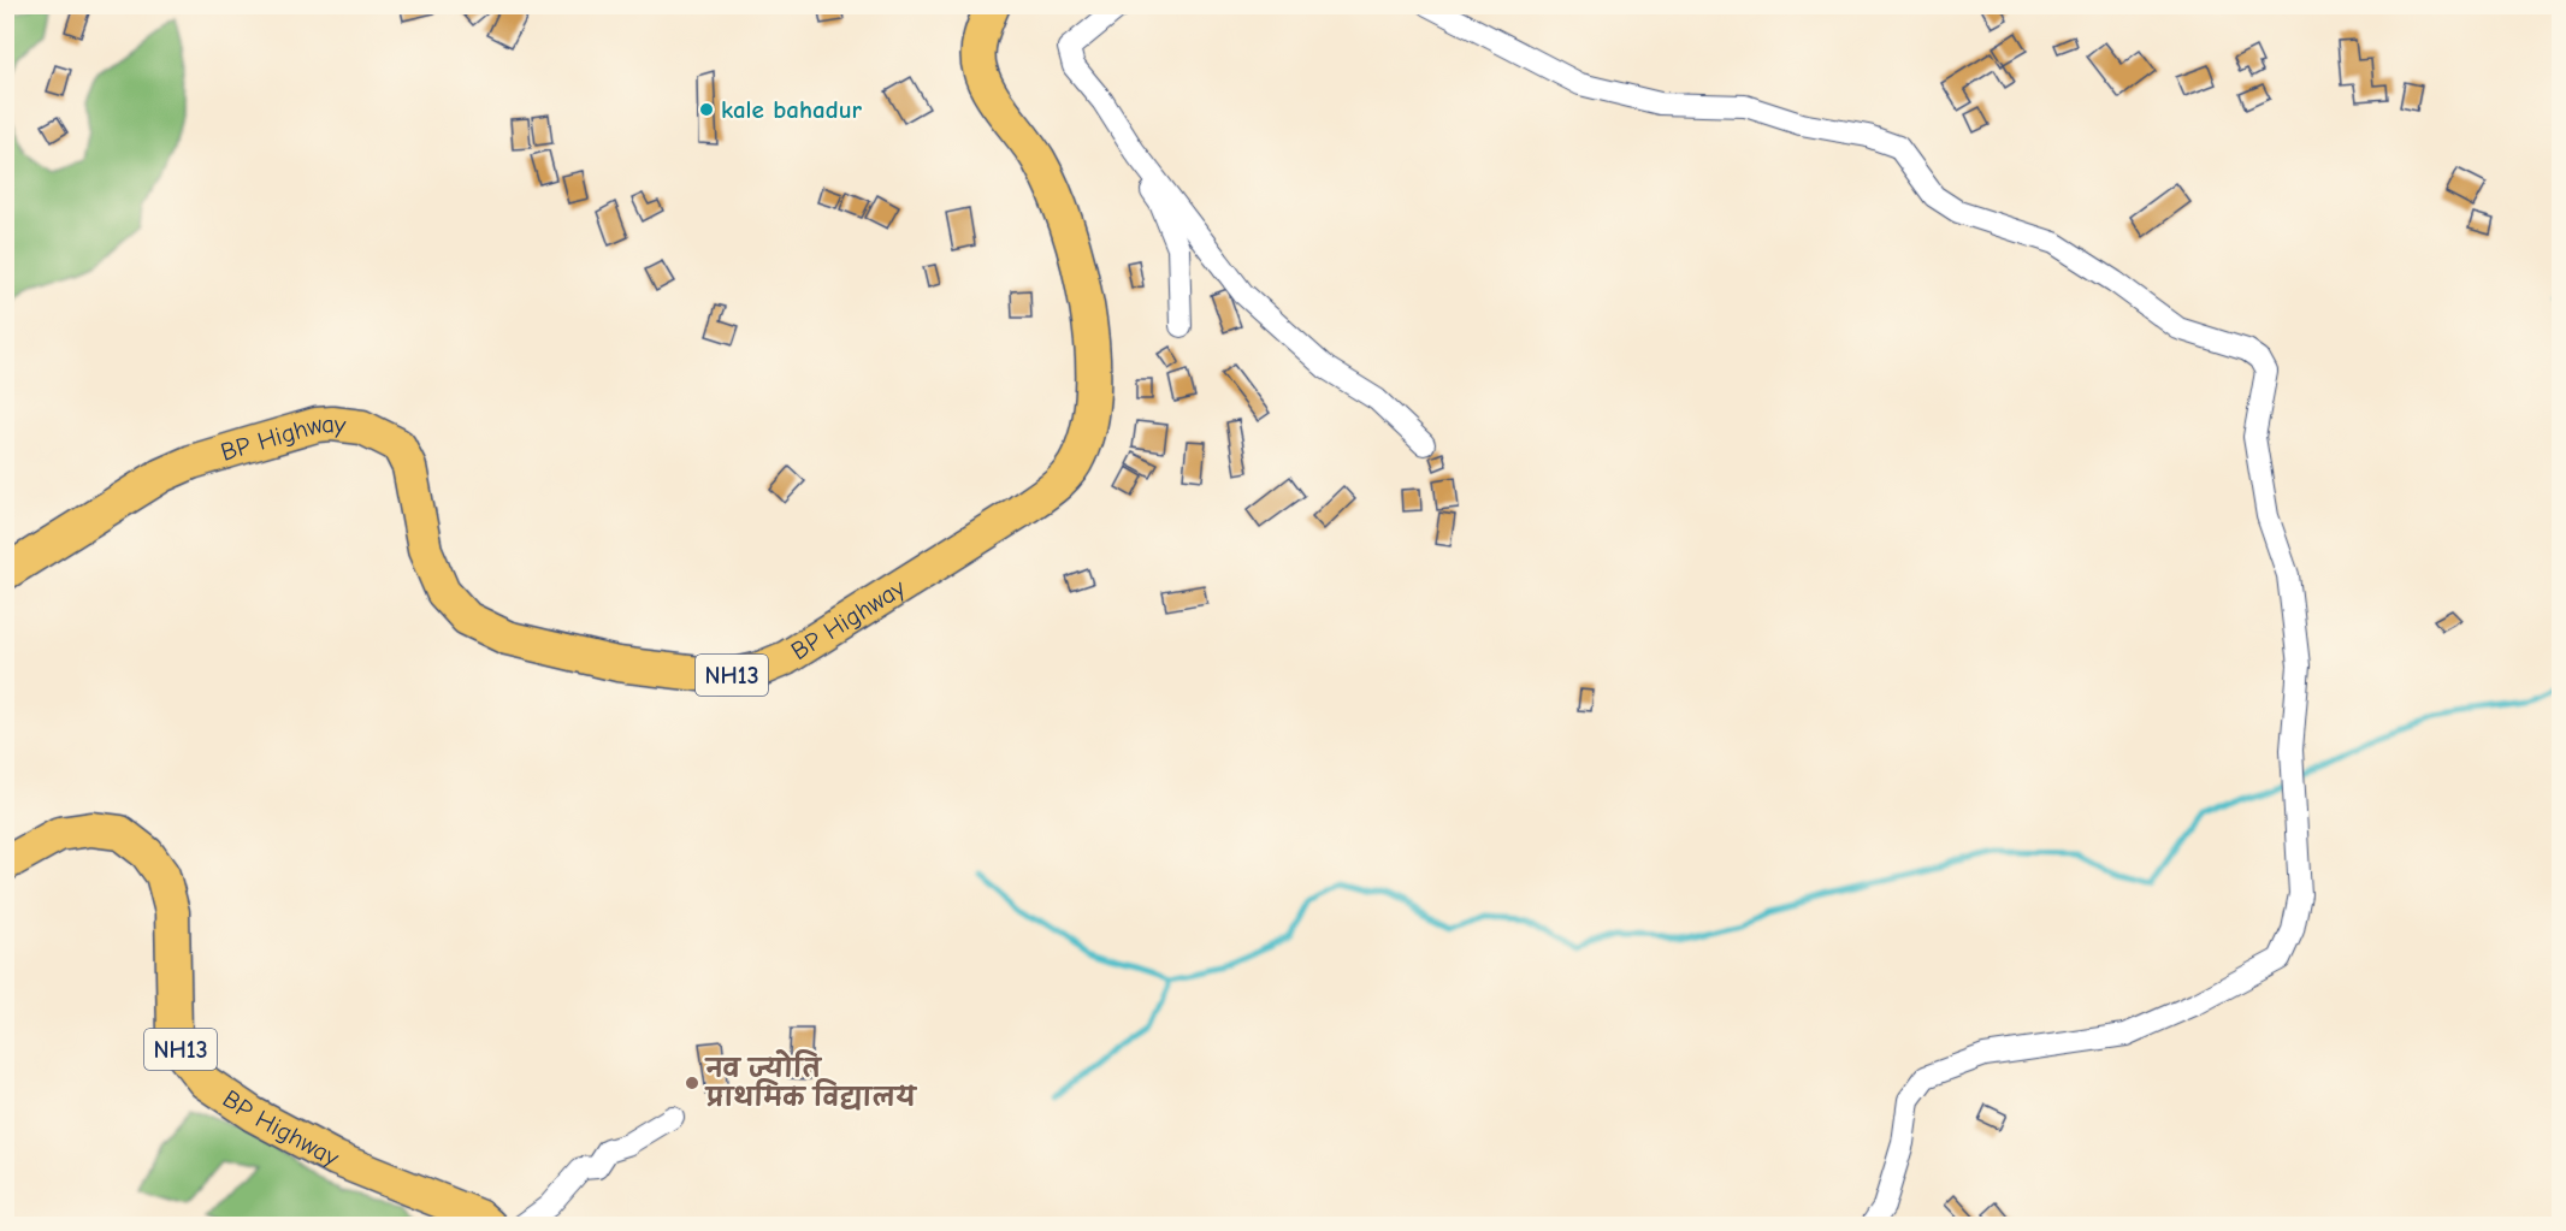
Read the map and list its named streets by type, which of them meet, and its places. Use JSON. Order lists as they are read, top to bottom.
{
  "streets": {
    "highway": ["BP Highway", "NH13"]
  },
  "places": ["kale bahadur", "नव ज्योति प्राथमिक विद्यालय"]
}
